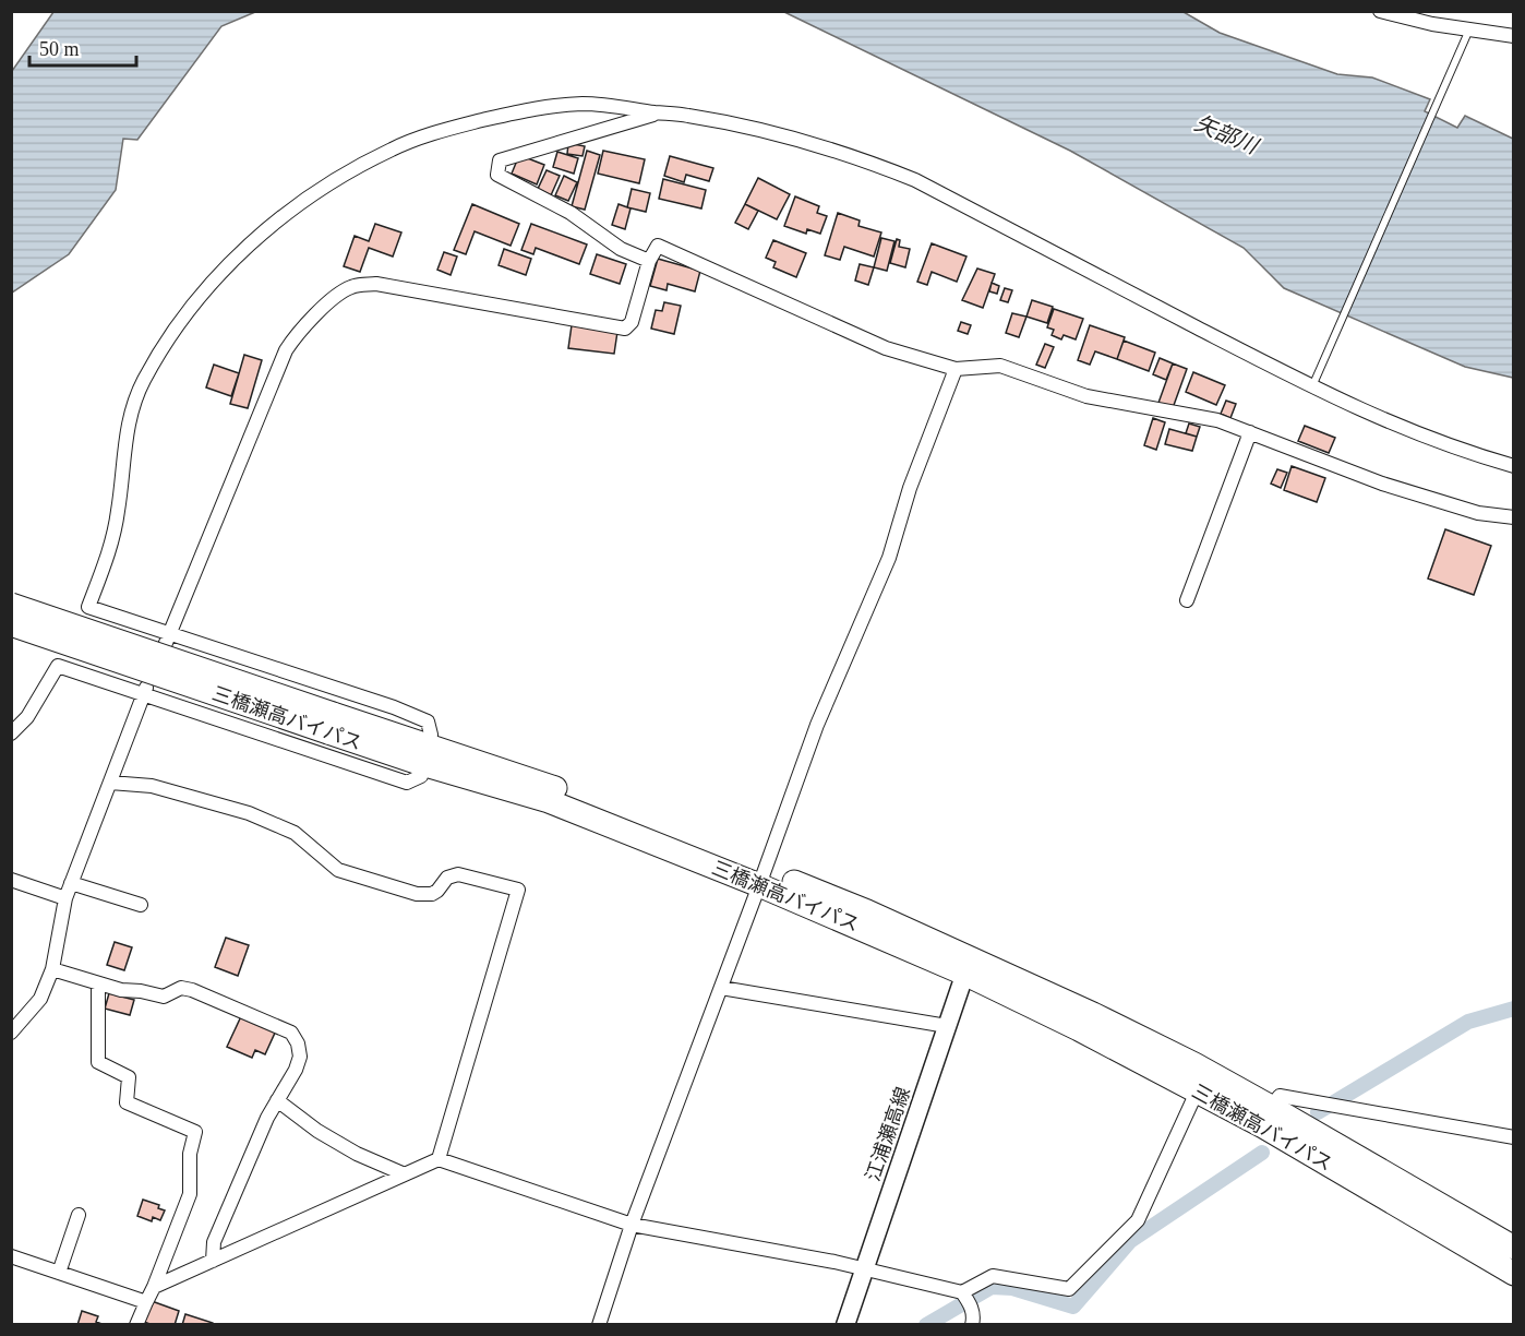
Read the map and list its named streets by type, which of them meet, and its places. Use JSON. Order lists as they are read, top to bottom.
{
  "streets": {
    "highway": ["三橋瀬高バイパス"],
    "main road": ["江浦瀬高線"]
  },
  "crossings": [
    ["三橋瀬高バイパス", "江浦瀬高線"]
  ],
  "water": ["矢部川"],
  "scale_bar": "50 m"
}
